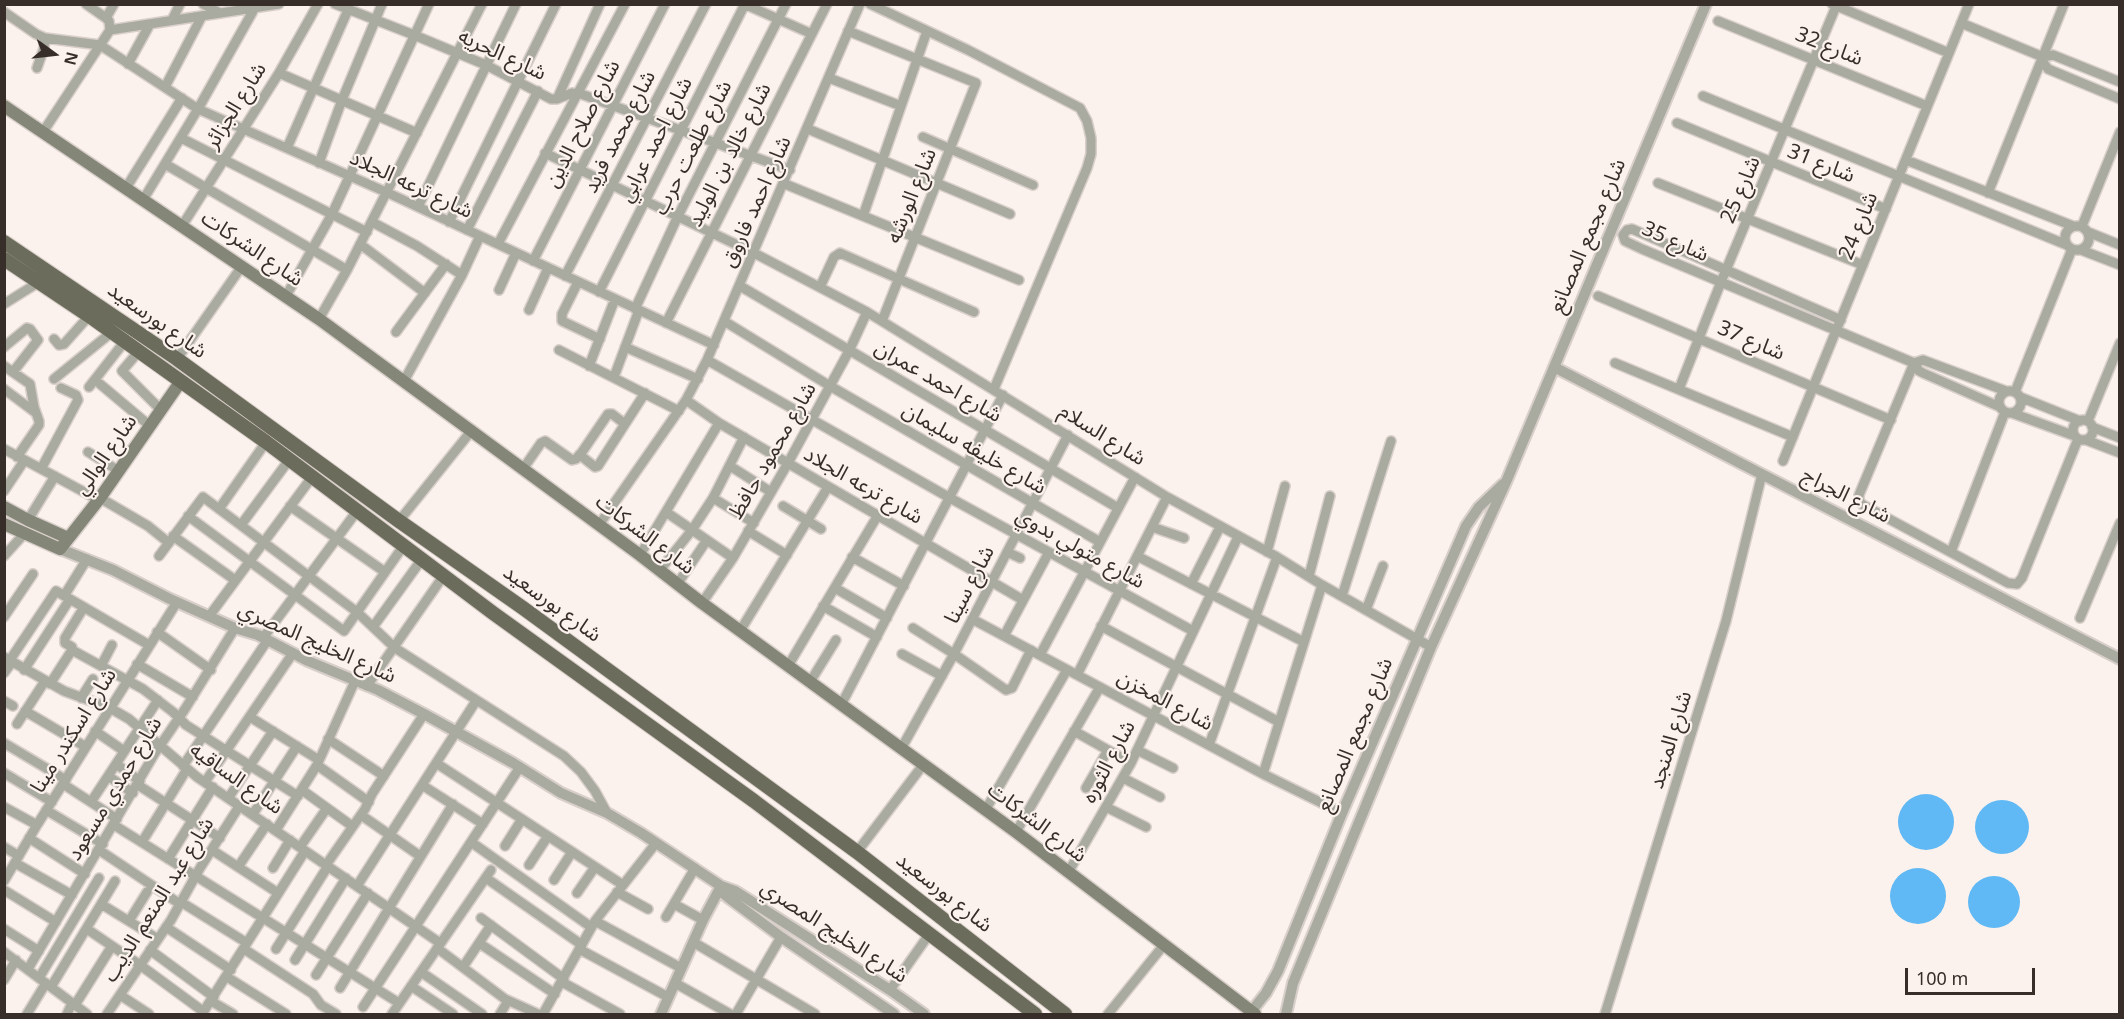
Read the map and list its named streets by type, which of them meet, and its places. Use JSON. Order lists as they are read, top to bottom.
{
  "streets": {
    "main road": [
      "شارع الشركات",
      "شارع بورسعيد",
      "شارع الوالي",
      "شارع الخليج المصري"
    ],
    "street": [
      "شارع 32",
      "شارع الحريه",
      "شارع الجزائر",
      "شارع صلاح الدين",
      "شارع محمد فريد",
      "شارع احمد عرابي",
      "شارع طلعت حرب",
      "شارع خالد بن الوليد",
      "شارع 31",
      "شارع ترعه الجلاد",
      "شارع 25",
      "شارع الورشه",
      "شارع احمد فاروق",
      "شارع 24",
      "شارع مجمع المصانع",
      "شارع 35",
      "شارع 37",
      "شارع احمد عمران",
      "شارع السلام",
      "شارع خليفه سليمان",
      "شارع محمود حافظ",
      "شارع الجراج",
      "شارع متولي بدوي",
      "شارع سينا",
      "شارع المخزن",
      "شارع اسكندر مينا",
      "شارع المنجد",
      "شارع الثوره",
      "شارع الساقيه",
      "شارع حمدي مسعود",
      "شارع عبد المنعم الديب"
    ]
  },
  "crossings": [
    ["شارع 32", "شارع 25"],
    ["شارع 32", "شارع 24"],
    ["شارع الجزائر", "شارع ترعه الجلاد"],
    ["شارع الجزائر", "شارع الشركات"],
    ["شارع صلاح الدين", "شارع ترعه الجلاد"],
    ["شارع صلاح الدين", "شارع السلام"],
    ["شارع محمد فريد", "شارع ترعه الجلاد"],
    ["شارع محمد فريد", "شارع السلام"],
    ["شارع احمد عرابي", "شارع ترعه الجلاد"],
    ["شارع احمد عرابي", "شارع السلام"],
    ["شارع طلعت حرب", "شارع ترعه الجلاد"],
    ["شارع طلعت حرب", "شارع السلام"],
    ["شارع خالد بن الوليد", "شارع ترعه الجلاد"],
    ["شارع خالد بن الوليد", "شارع السلام"],
    ["شارع 31", "شارع 25"],
    ["شارع 31", "شارع 24"],
    ["شارع ترعه الجلاد", "شارع احمد فاروق"],
    ["شارع ترعه الجلاد", "شارع محمود حافظ"],
    ["شارع ترعه الجلاد", "شارع سينا"],
    ["شارع 25", "شارع 35"],
    ["شارع 25", "شارع 37"],
    ["شارع الورشه", "شارع السلام"],
    ["شارع احمد فاروق", "شارع الشركات"],
    ["شارع احمد فاروق", "شارع احمد عمران"],
    ["شارع احمد فاروق", "شارع السلام"],
    ["شارع احمد فاروق", "شارع خليفه سليمان"],
    ["شارع احمد فاروق", "شارع متولي بدوي"],
    ["شارع 24", "شارع 35"],
    ["شارع 24", "شارع 37"],
    ["شارع مجمع المصانع", "شارع الشركات"],
    ["شارع مجمع المصانع", "شارع السلام"],
    ["شارع مجمع المصانع", "شارع الجراج"],
    ["شارع مجمع المصانع", "شارع المخزن"],
    ["شارع الشركات", "شارع محمود حافظ"],
    ["شارع الشركات", "شارع سينا"],
    ["شارع الشركات", "شارع الثوره"],
    ["شارع بورسعيد", "شارع الوالي"],
    ["شارع احمد عمران", "شارع محمود حافظ"],
    ["شارع احمد عمران", "شارع سينا"],
    ["شارع السلام", "شارع محمود حافظ"],
    ["شارع السلام", "شارع سينا"],
    ["شارع السلام", "شارع الثوره"],
    ["شارع خليفه سليمان", "شارع محمود حافظ"],
    ["شارع خليفه سليمان", "شارع سينا"],
    ["شارع محمود حافظ", "شارع متولي بدوي"],
    ["شارع الوالي", "شارع الخليج المصري"],
    ["شارع الجراج", "شارع المنجد"],
    ["شارع متولي بدوي", "شارع سينا"],
    ["شارع متولي بدوي", "شارع الثوره"],
    ["شارع سينا", "شارع المخزن"],
    ["شارع الخليج المصري", "شارع اسكندر مينا"],
    ["شارع الخليج المصري", "شارع حمدي مسعود"],
    ["شارع المخزن", "شارع الثوره"],
    ["شارع اسكندر مينا", "شارع الساقيه"],
    ["شارع الساقيه", "شارع حمدي مسعود"],
    ["شارع الساقيه", "شارع عبد المنعم الديب"]
  ],
  "scale_bar": "100 m",
  "north": "right"
}
